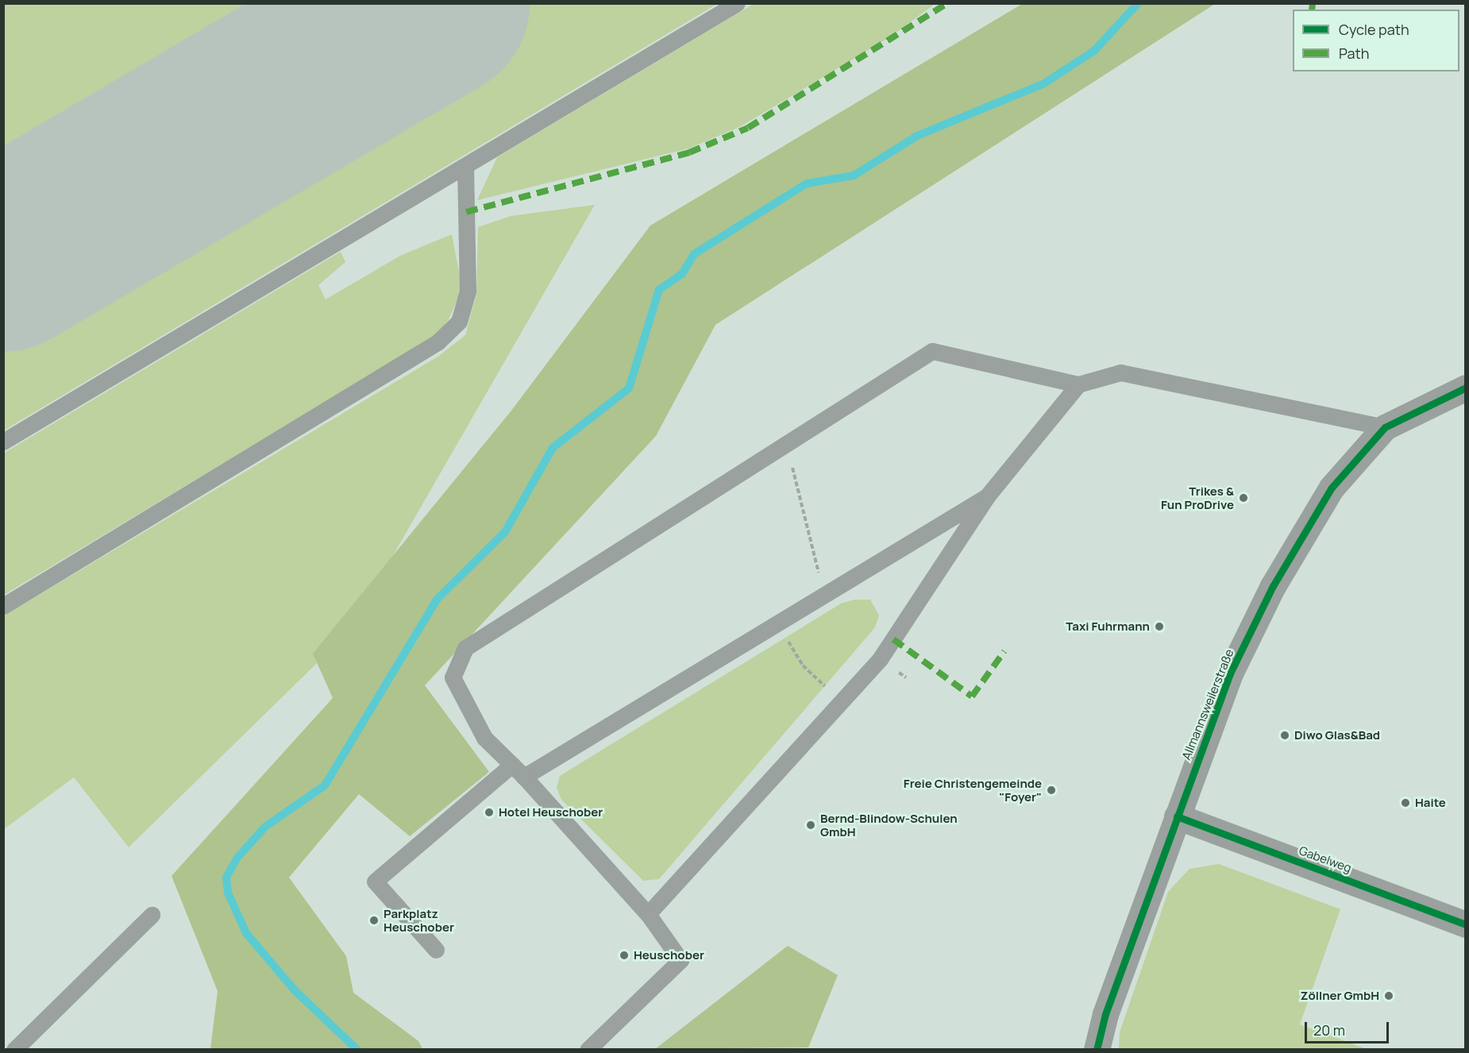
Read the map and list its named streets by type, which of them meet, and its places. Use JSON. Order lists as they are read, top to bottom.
{
  "streets": {
    "street": ["Allmannsweilerstraße", "Gabelweg"]
  },
  "crossings": [
    ["Allmannsweilerstraße", "Gabelweg"]
  ],
  "places": [
    "Trikes & Fun ProDrive",
    "Taxi Fuhrmann",
    "Diwo Glas&Bad",
    "Freie Christengemeinde \"Foyer\"",
    "Haite",
    "Hotel Heuschober",
    "Bernd-Blindow-Schulen GmbH",
    "Parkplatz Heuschober",
    "Heuschober",
    "Zöllner GmbH"
  ],
  "legend": ["Cycle path", "Path"],
  "scale_bar": "20 m"
}
